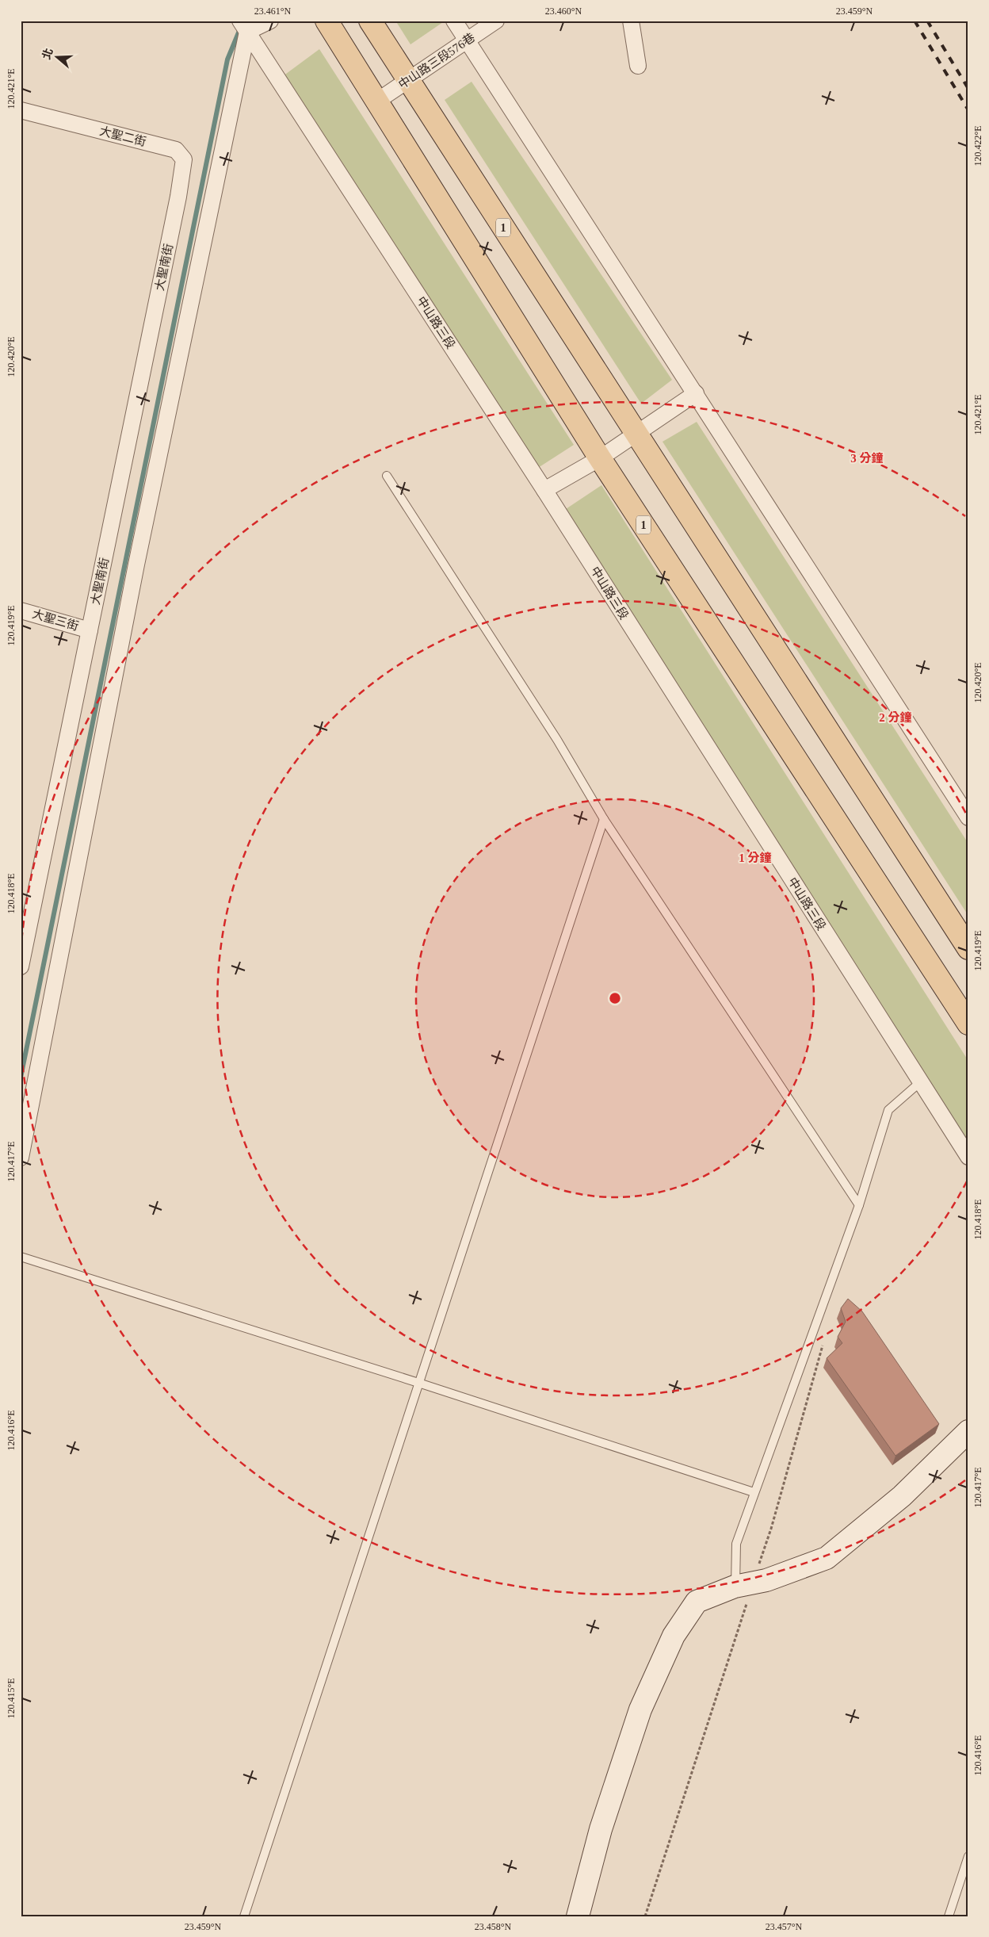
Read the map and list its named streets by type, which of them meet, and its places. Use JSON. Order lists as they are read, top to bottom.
{
  "streets": {
    "main road": ["1"],
    "street": [
      "中山路三段576巷",
      "大聖二街",
      "大聖南街",
      "中山路三段",
      "大聖三街"
    ]
  },
  "crossings": [
    ["中山路三段576巷", "1"],
    ["大聖二街", "大聖南街"],
    ["大聖南街", "大聖三街"]
  ],
  "north": "left",
  "coordinates": [
    "23.461°N",
    "23.460°N",
    "23.459°N",
    "120.421°E",
    "120.422°E",
    "120.420°E",
    "120.419°E",
    "120.418°E",
    "120.417°E",
    "120.416°E",
    "120.415°E",
    "23.458°N",
    "23.457°N"
  ],
  "rings": ["3 分鐘", "2 分鐘", "1 分鐘"]
}
